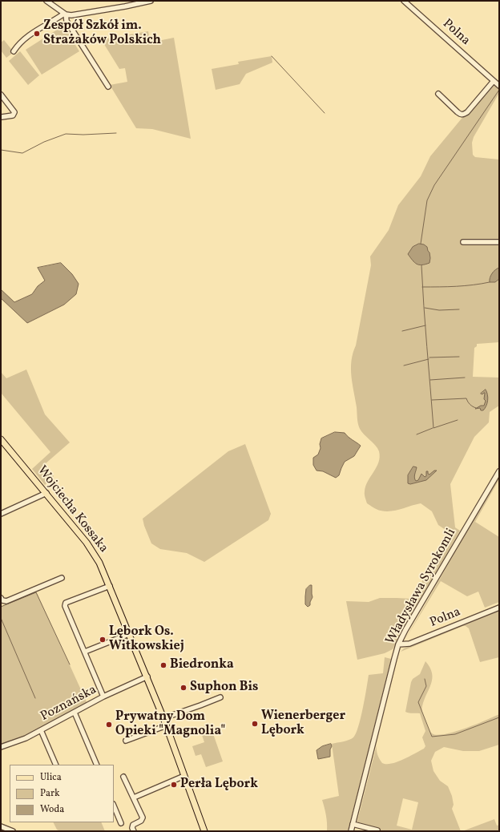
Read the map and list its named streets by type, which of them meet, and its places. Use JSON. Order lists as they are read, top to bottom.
{
  "streets": {
    "main road": ["Wojciecha Kossaka"],
    "street": ["Polna", "Władysława Syrokomli", "Poznańska"]
  },
  "crossings": [
    ["Polna", "Władysława Syrokomli"],
    ["Wojciecha Kossaka", "Poznańska"]
  ],
  "places": [
    "Zespół Szkół im. Strażaków Polskich",
    "Lębork Os. Witkowskiej",
    "Biedronka",
    "Suphon Bis",
    "Wienerberger Lębork",
    "Prywatny Dom Opieki \"Magnolia\"",
    "Perła Lębork"
  ],
  "legend": ["Ulica", "Park", "Woda"]
}
